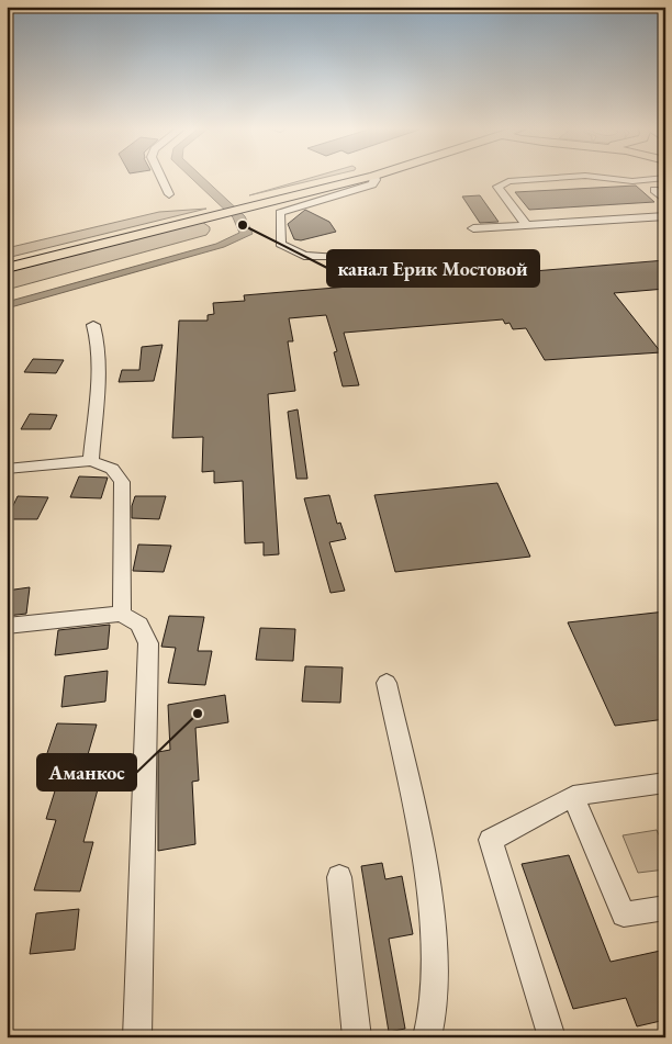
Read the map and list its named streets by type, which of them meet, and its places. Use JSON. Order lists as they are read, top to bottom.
{
  "places": ["канал Ерик Мостовой", "Аманкос"]
}
